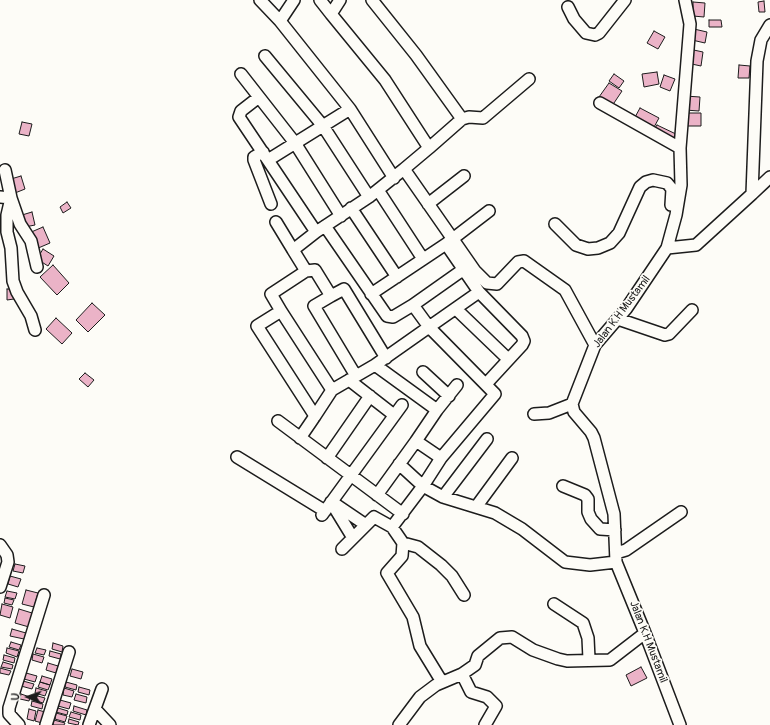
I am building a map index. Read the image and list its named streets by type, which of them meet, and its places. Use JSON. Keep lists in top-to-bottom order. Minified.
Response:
{"streets":{"street":["Jalan K.H Mustamil"]},"north":"left"}
